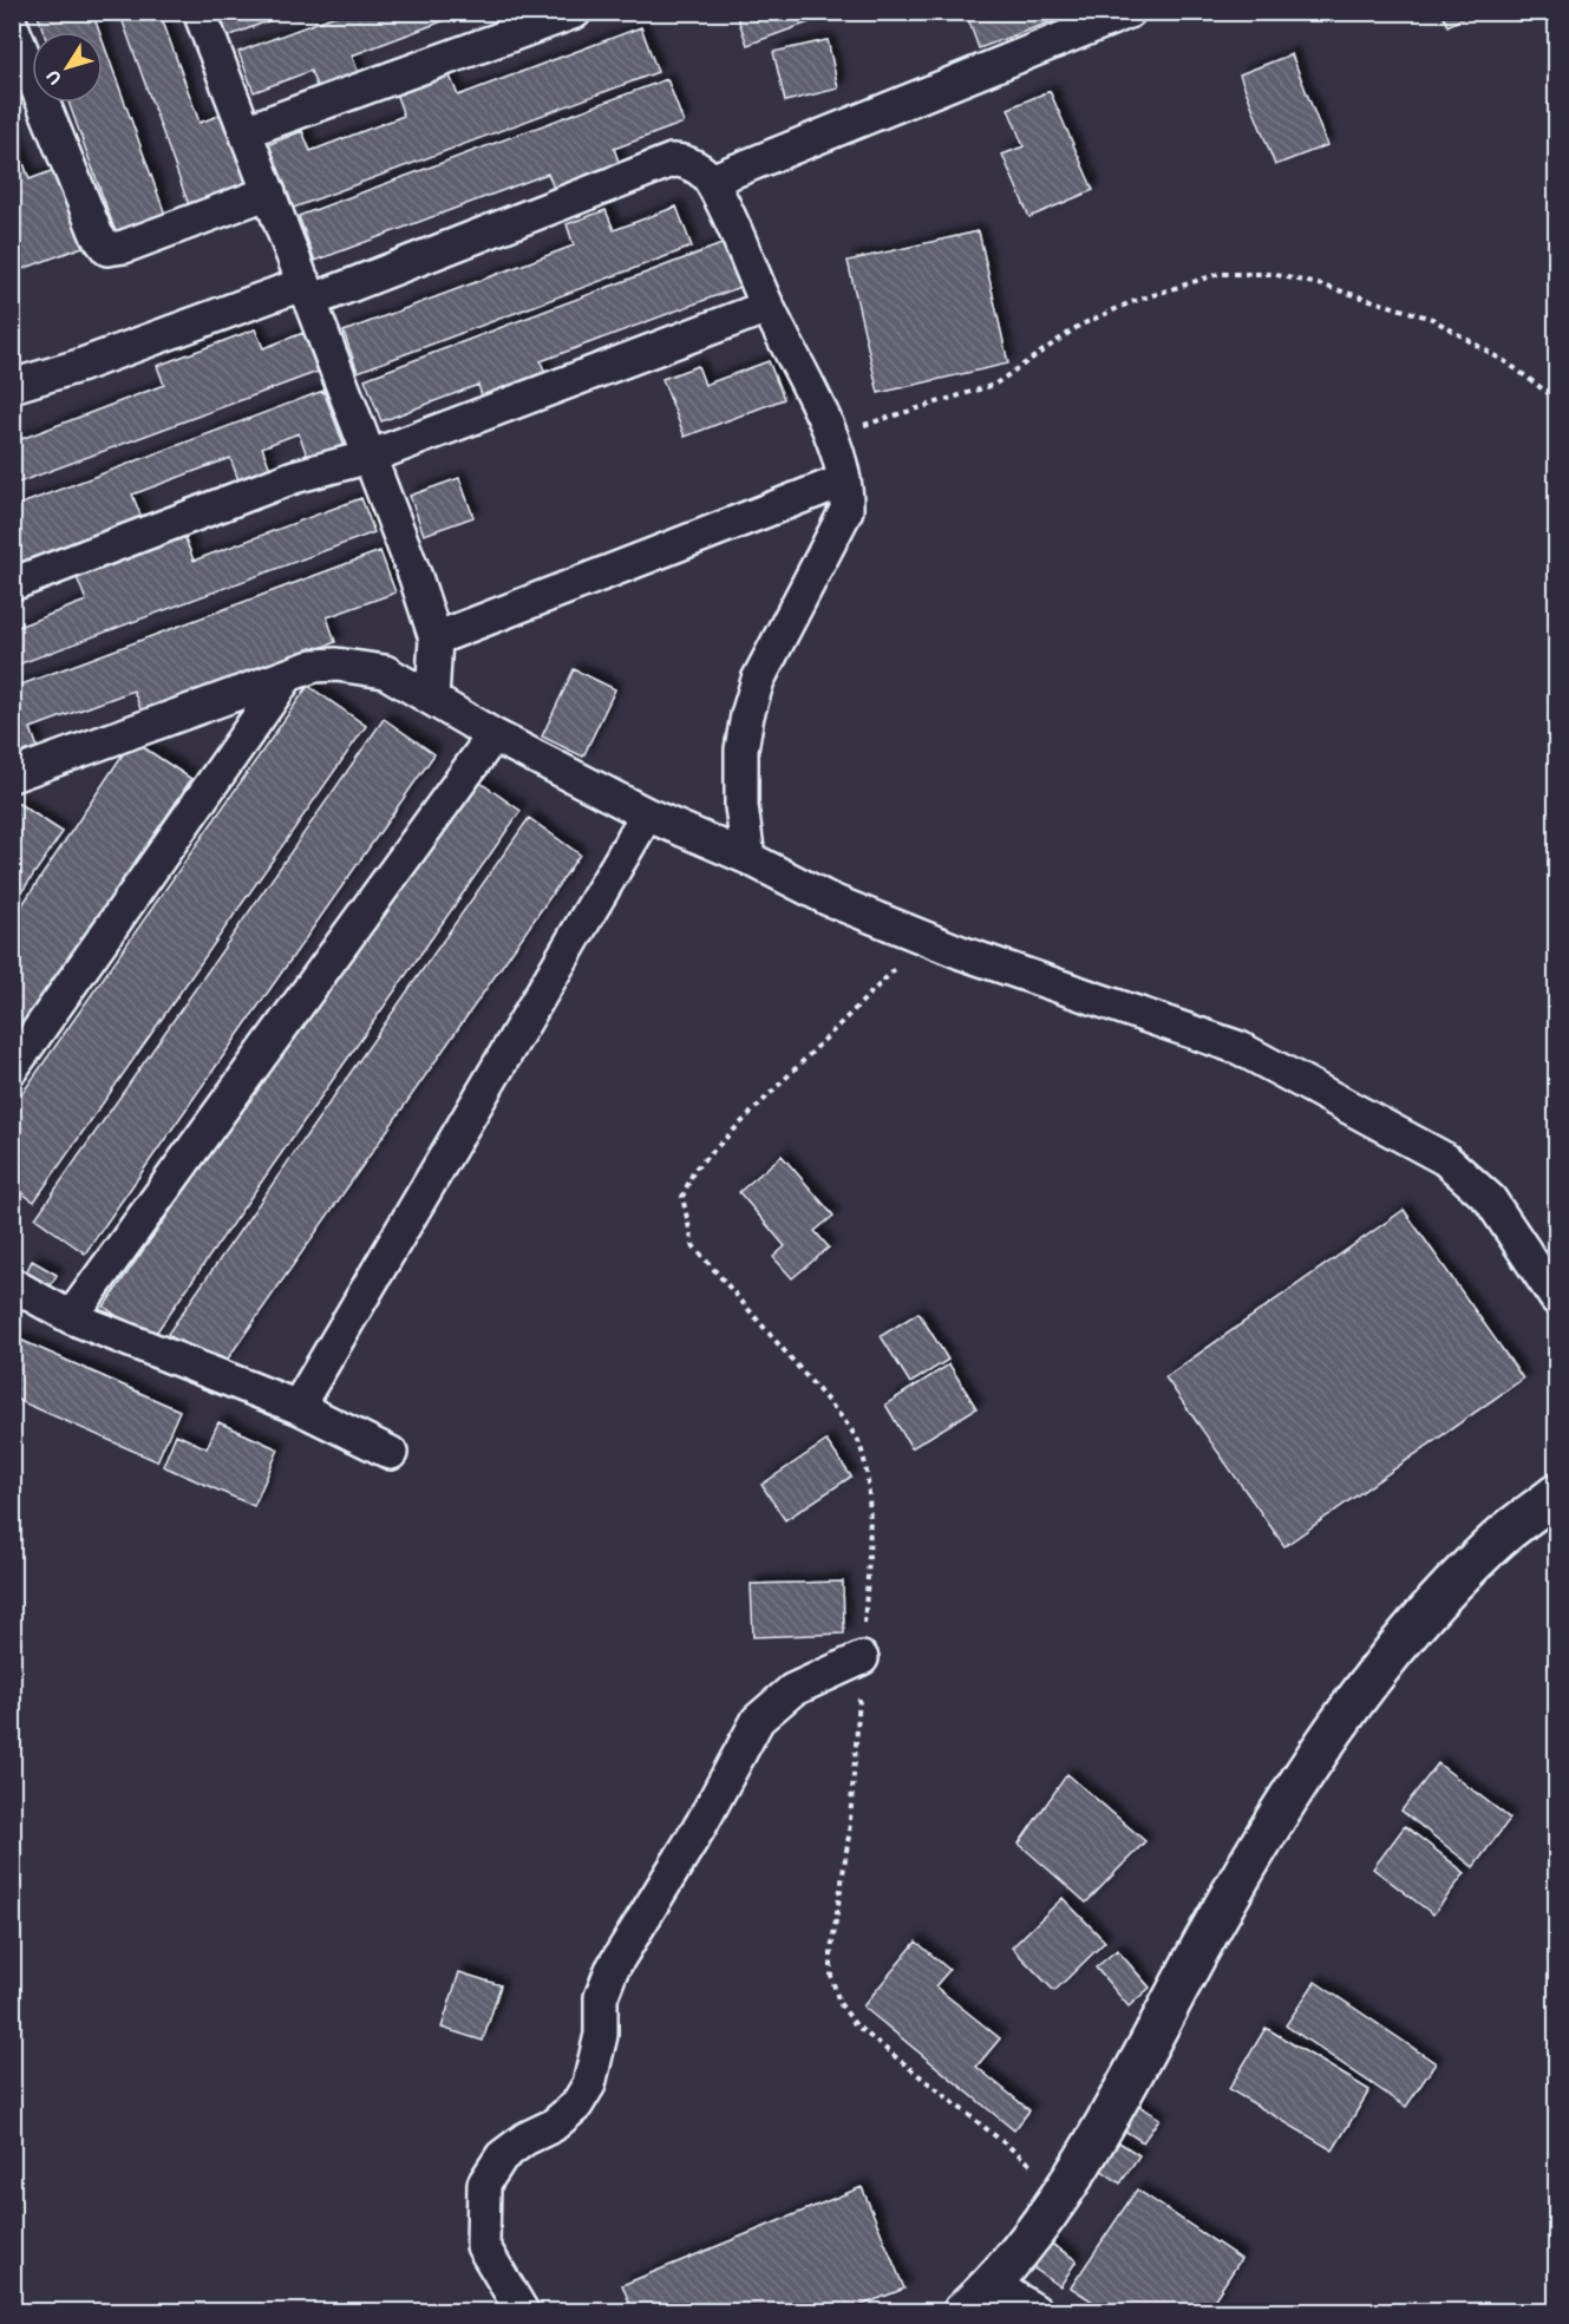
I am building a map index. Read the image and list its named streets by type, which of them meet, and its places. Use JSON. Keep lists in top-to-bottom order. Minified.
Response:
{"north":"bottom left"}
